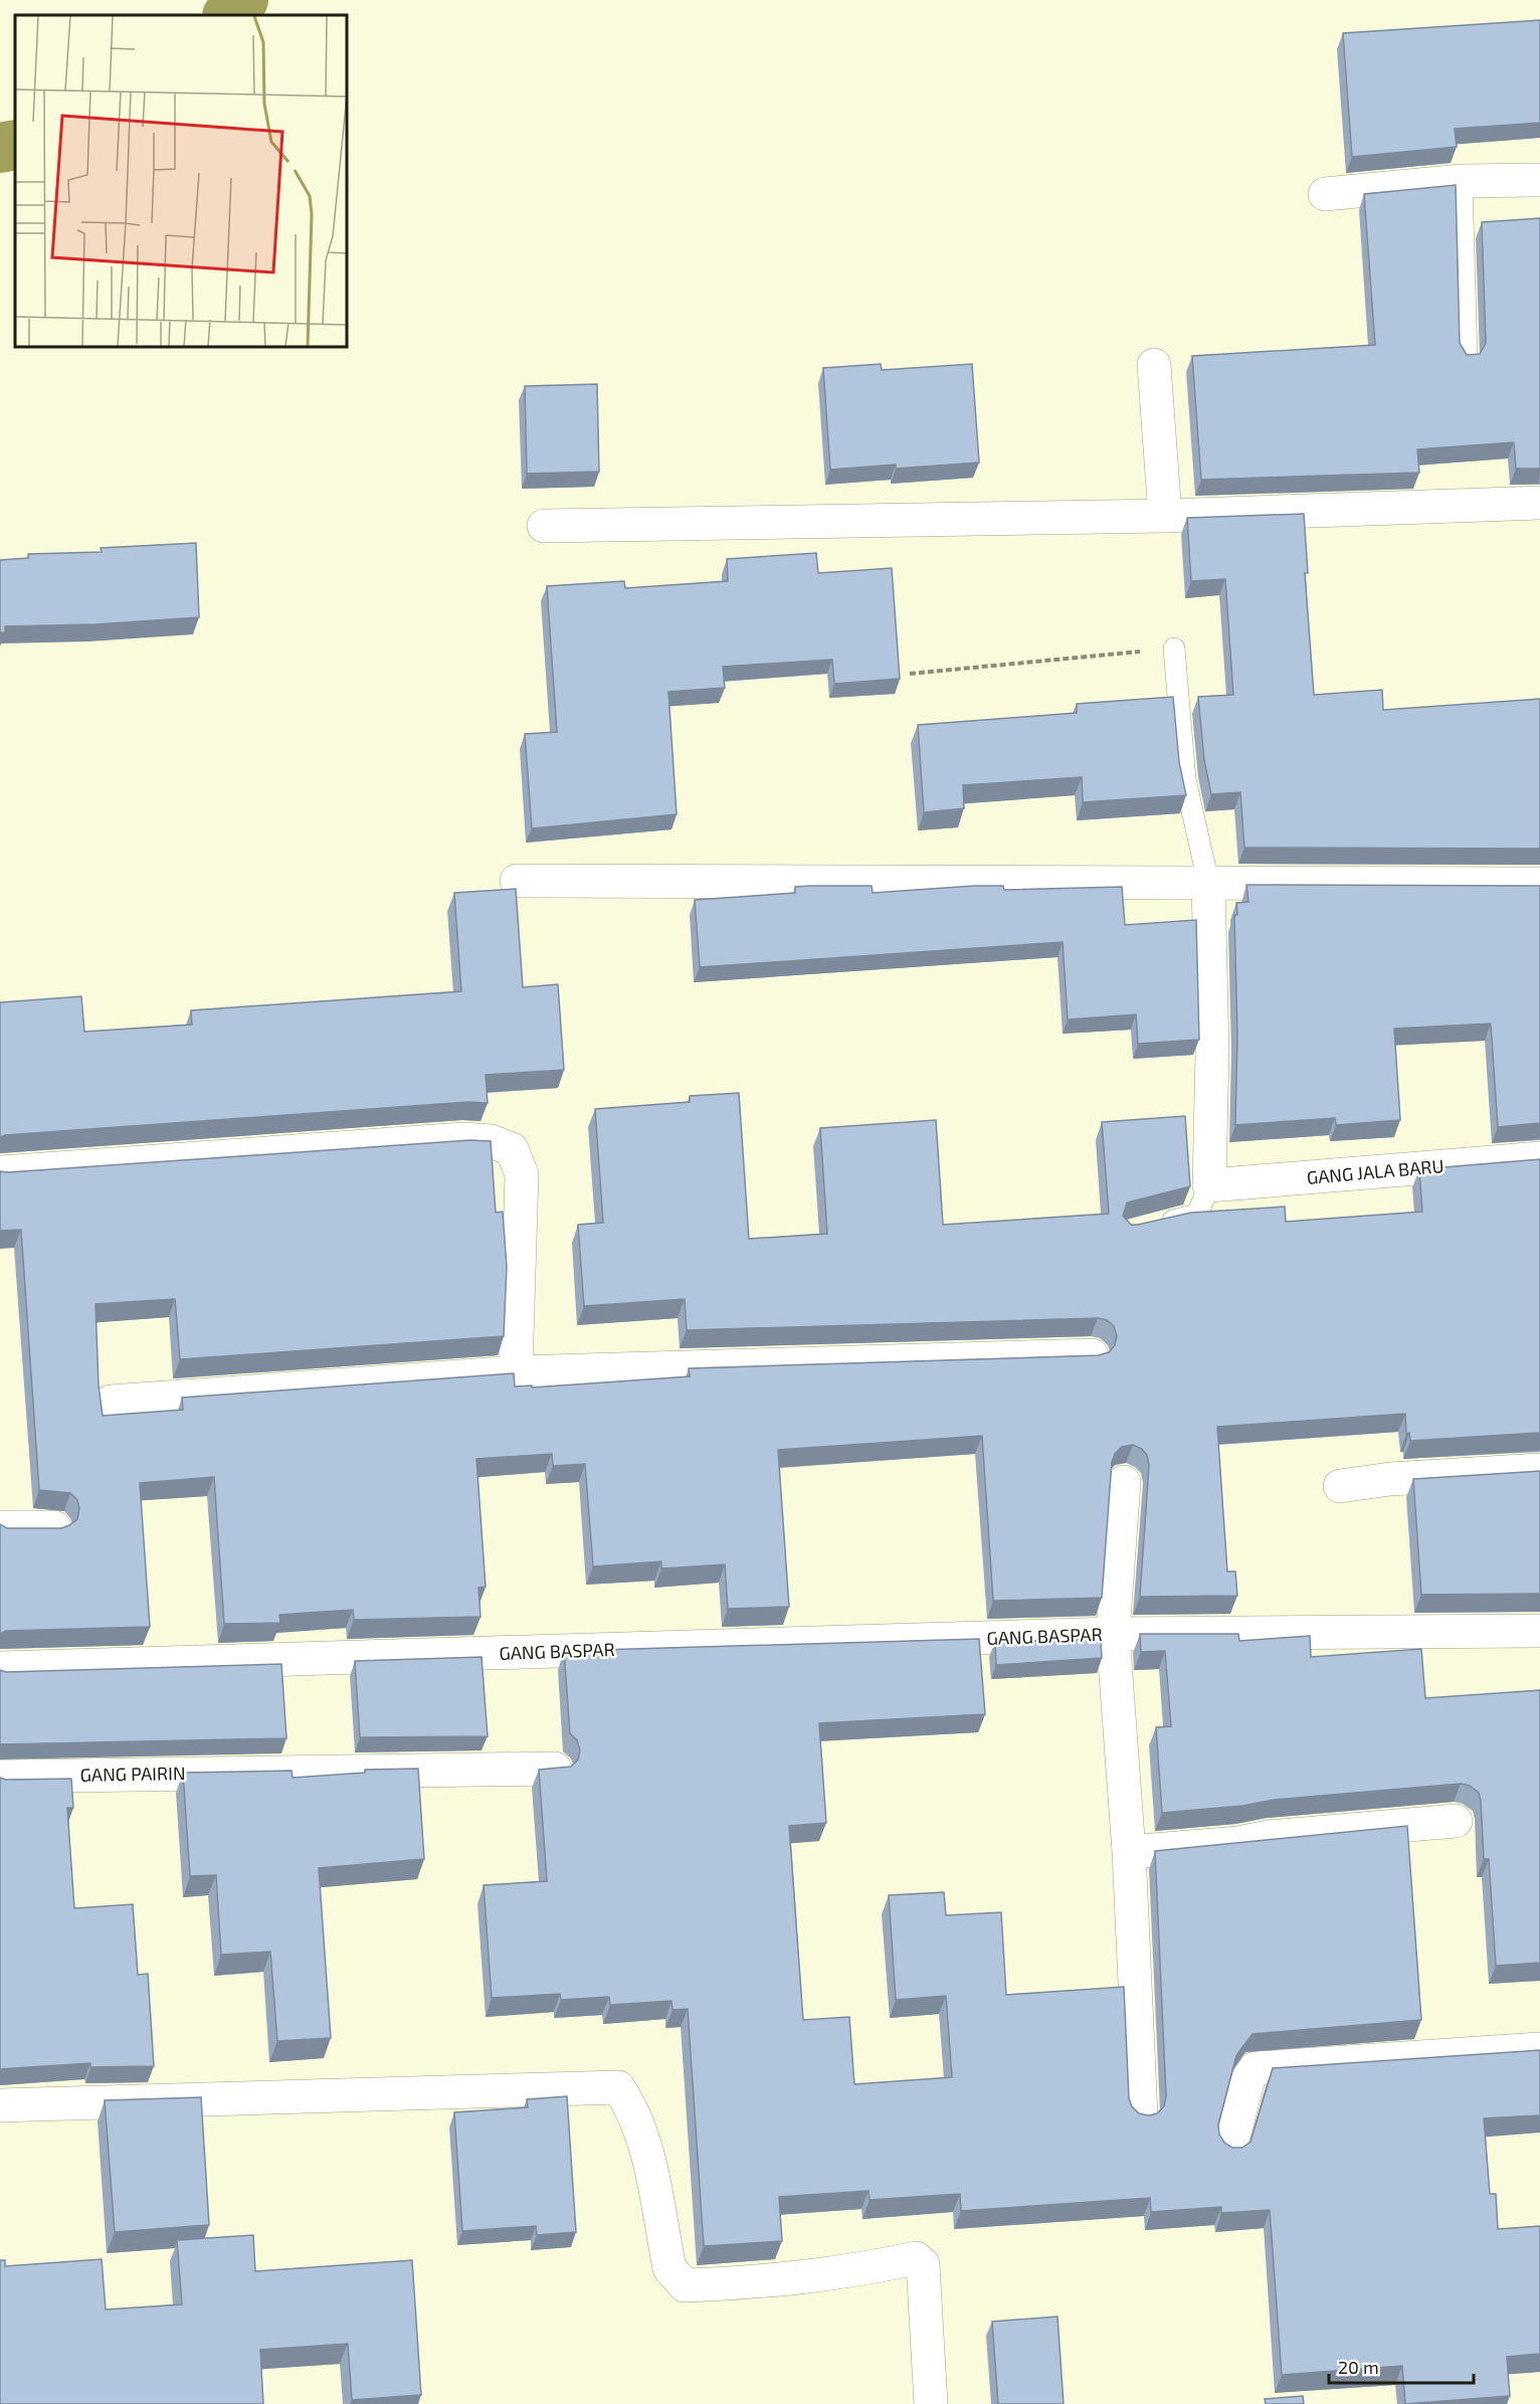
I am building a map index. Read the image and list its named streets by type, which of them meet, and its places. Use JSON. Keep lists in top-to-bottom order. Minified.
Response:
{"streets":{"street":["GANG JALA BARU","GANG BASPAR","GANG PAIRIN"]},"scale_bar":"20 m"}
